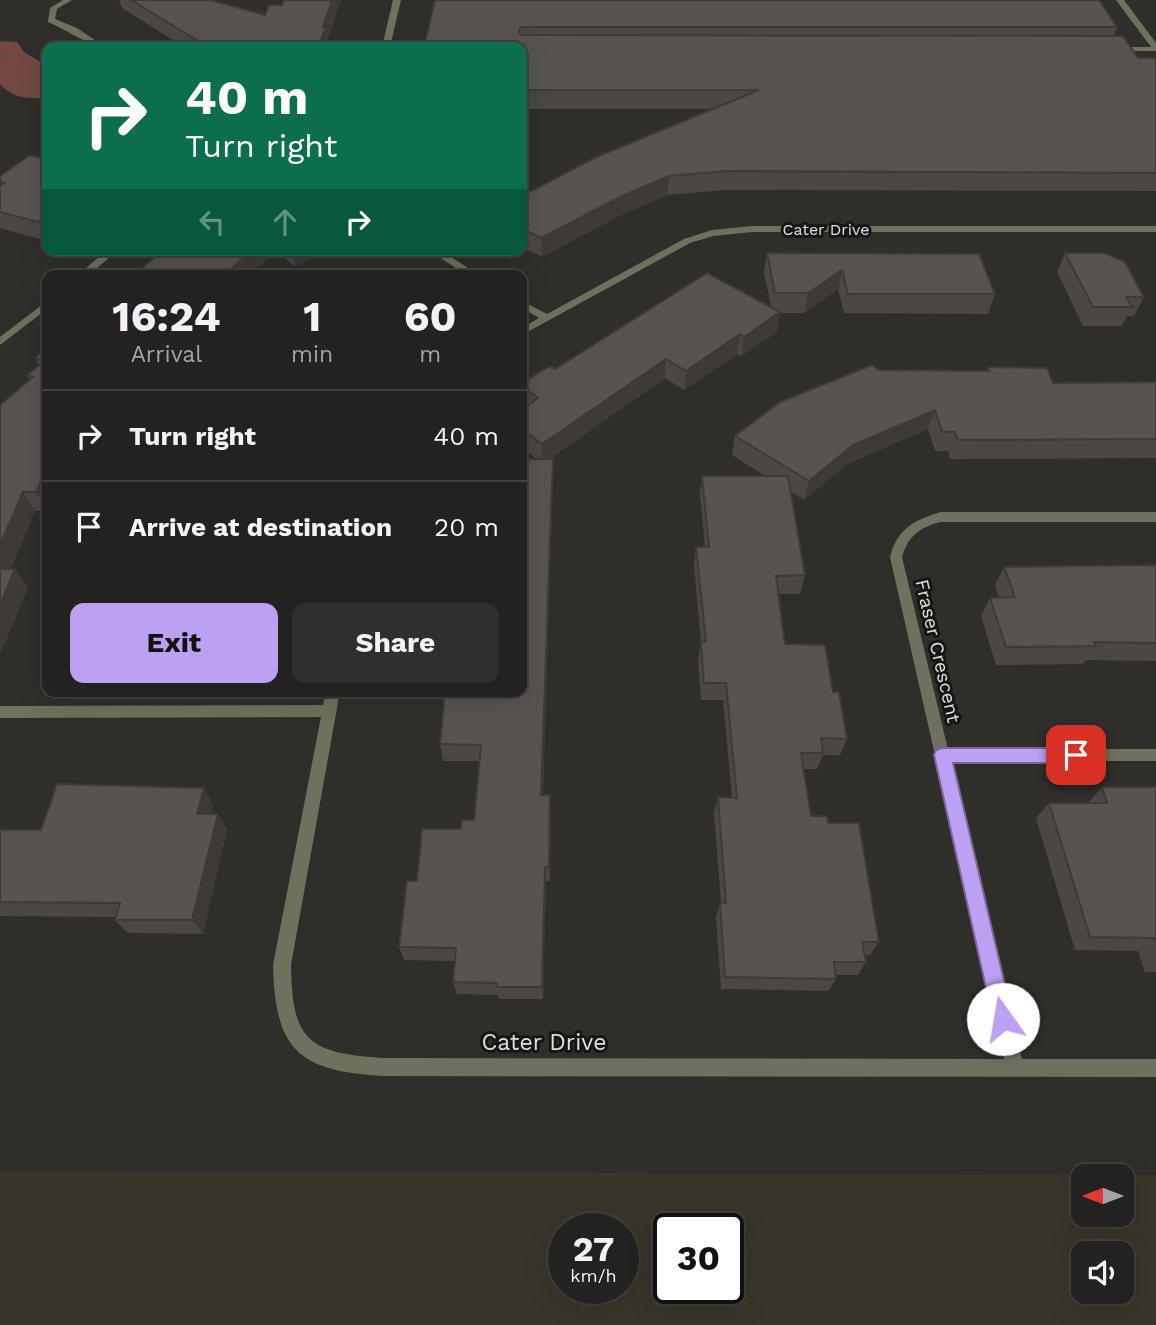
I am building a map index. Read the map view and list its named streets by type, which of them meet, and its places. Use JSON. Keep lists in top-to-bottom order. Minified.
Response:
{"streets":{"street":["Cater Drive","Fraser Crescent"]},"crossings":[["Cater Drive","Fraser Crescent"]],"north":"left","page":{"turn":["40 m","Turn right"],"eta":["16:24","Arrival","1","min","60","m"],"list":[{"name":"Turn right","value":"40 m"},{"name":"Arrive at destination","value":"20 m"}],"buttons":["Exit","Share"],"speed":"27 km/h","limit":"30"}}
